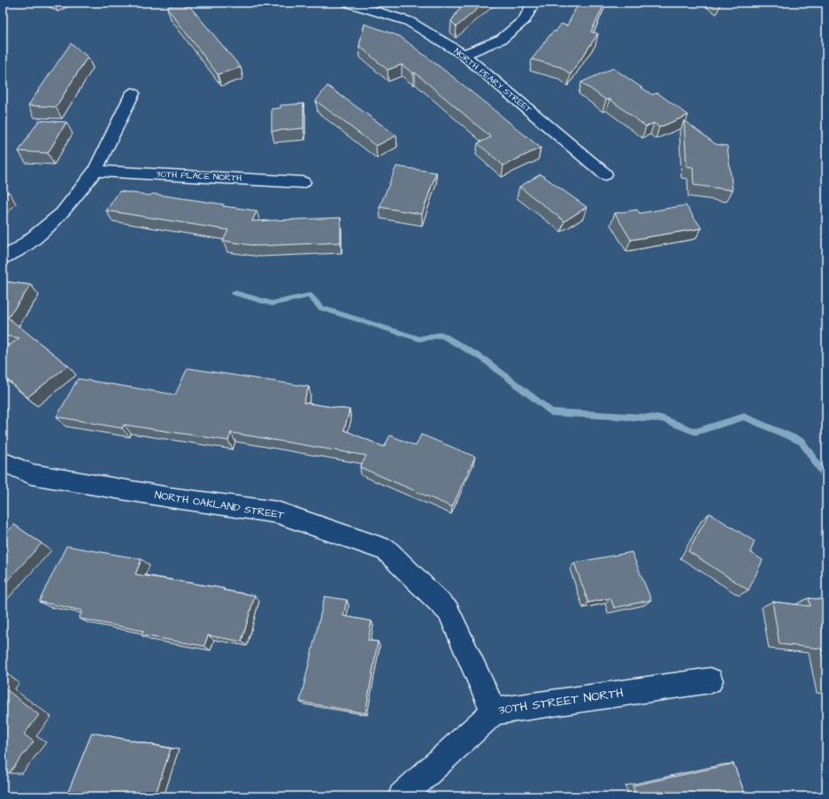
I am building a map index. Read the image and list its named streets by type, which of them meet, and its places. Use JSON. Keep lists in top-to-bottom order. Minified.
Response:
{"streets":{"street":["NORTH PEARY STREET","30TH PLACE NORTH","NORTH OAKLAND STREET","30TH STREET NORTH"]},"crossings":[["NORTH OAKLAND STREET","30TH STREET NORTH"]]}
